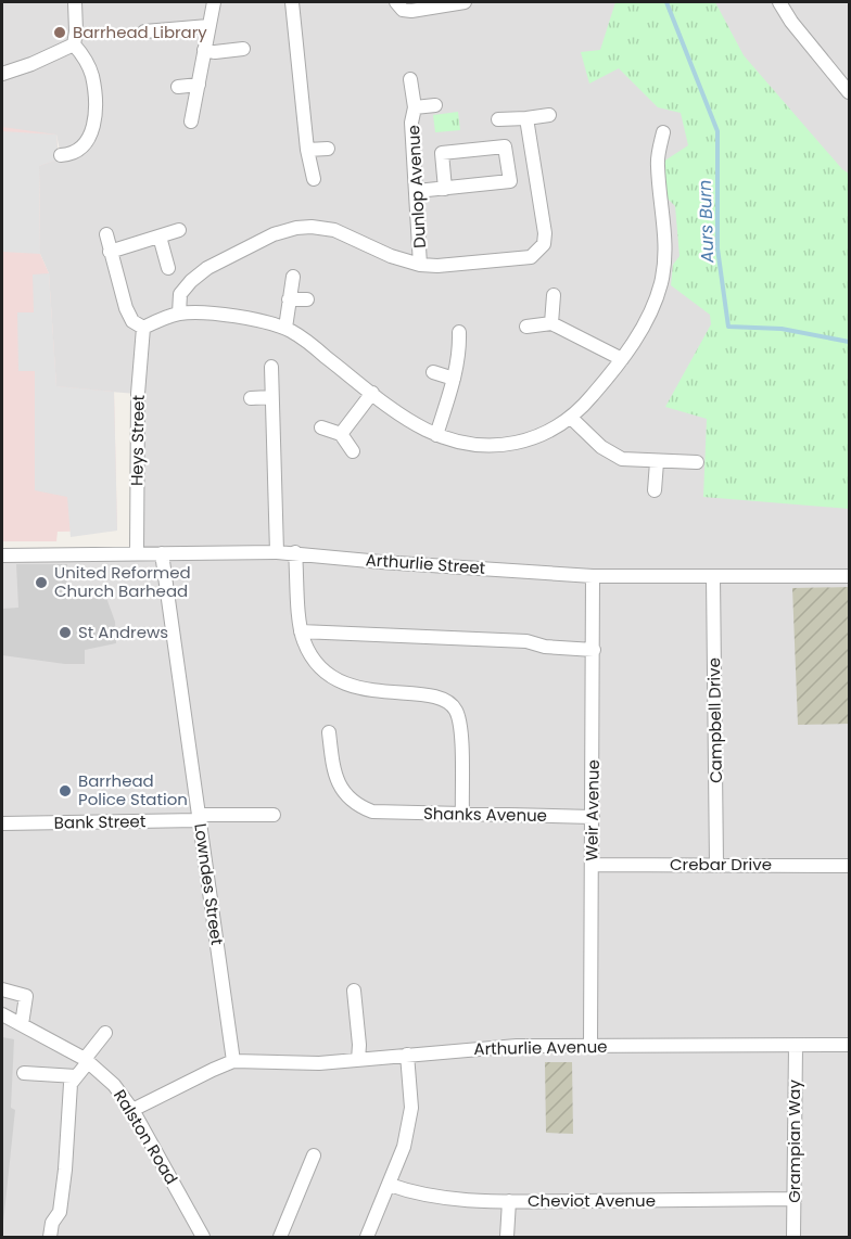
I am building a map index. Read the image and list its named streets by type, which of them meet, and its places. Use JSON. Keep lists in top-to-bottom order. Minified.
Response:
{"streets":{"street":["Dunlop Avenue","Heys Street","Arthurlie Street","Campbell Drive","Weir Avenue","Shanks Avenue","Bank Street","Crebar Drive","Lowndes Street","Arthurlie Avenue","Ralston Road","Grampian Way","Cheviot Avenue"]},"crossings":[["Heys Street","Arthurlie Street"],["Arthurlie Street","Campbell Drive"],["Arthurlie Street","Weir Avenue"],["Arthurlie Street","Lowndes Street"],["Campbell Drive","Crebar Drive"],["Weir Avenue","Shanks Avenue"],["Weir Avenue","Crebar Drive"],["Weir Avenue","Arthurlie Avenue"],["Bank Street","Lowndes Street"],["Lowndes Street","Arthurlie Avenue"],["Arthurlie Avenue","Grampian Way"],["Grampian Way","Cheviot Avenue"]],"water":["Aurs Burn"],"places":["Barrhead Library","United Reformed Church Barhead","St Andrews","Barrhead Police Station"]}
